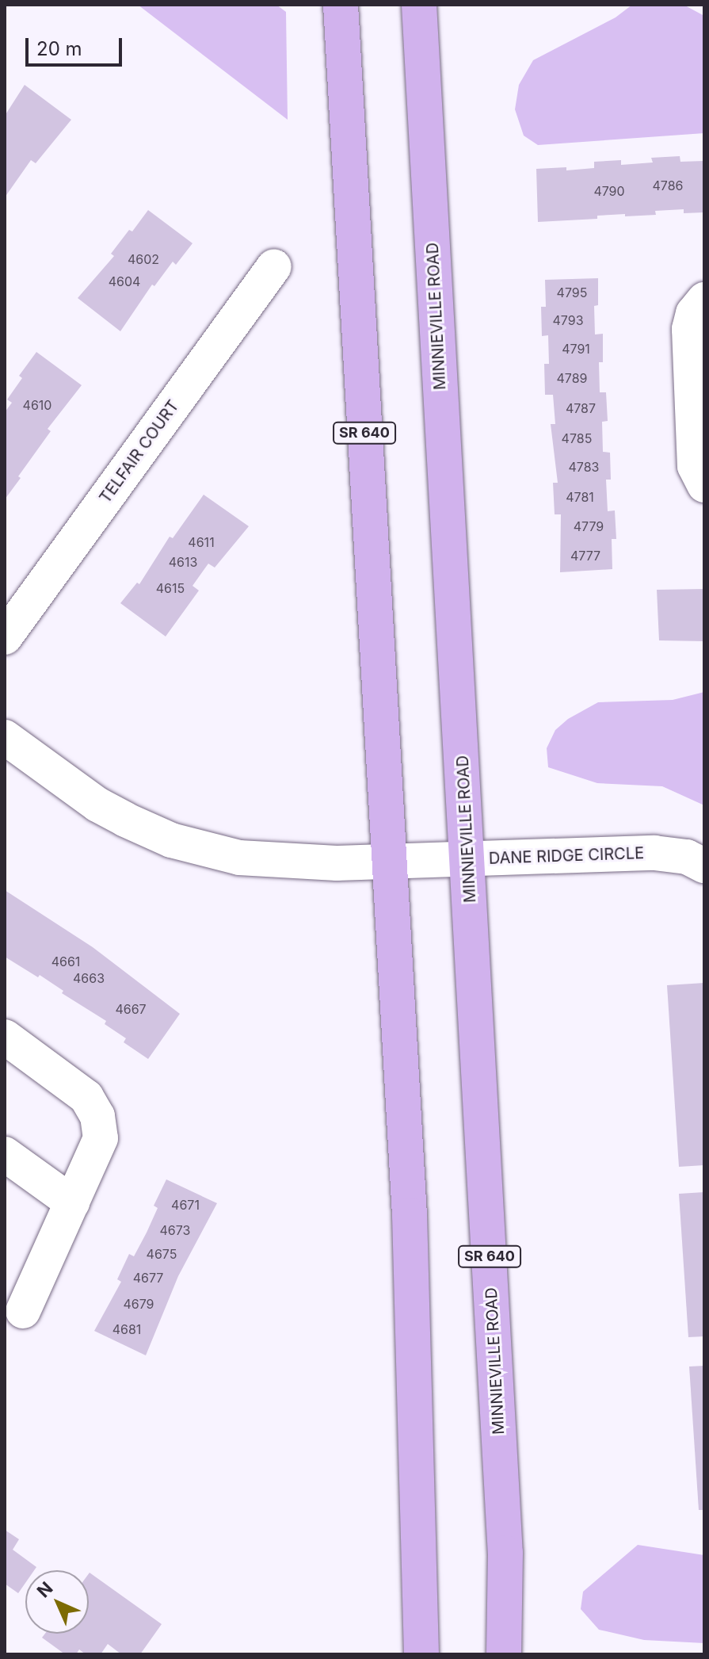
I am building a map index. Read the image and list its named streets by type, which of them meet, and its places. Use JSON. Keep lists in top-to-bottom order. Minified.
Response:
{"streets":{"main road":["MINNIEVILLE ROAD","SR 640"],"street":["TELFAIR COURT","DANE RIDGE CIRCLE"]},"crossings":[["MINNIEVILLE ROAD","DANE RIDGE CIRCLE"],["SR 640","DANE RIDGE CIRCLE"]],"house_numbers":["4786","4790","4602","4604","4795","4793","4791","4789","4610","4787","4785","4783","4781","4779","4611","4777","4613","4615","4661","4663","4667","4671","4673","4675","4677","4679","4681"],"scale_bar":"20 m","north":"top left"}
